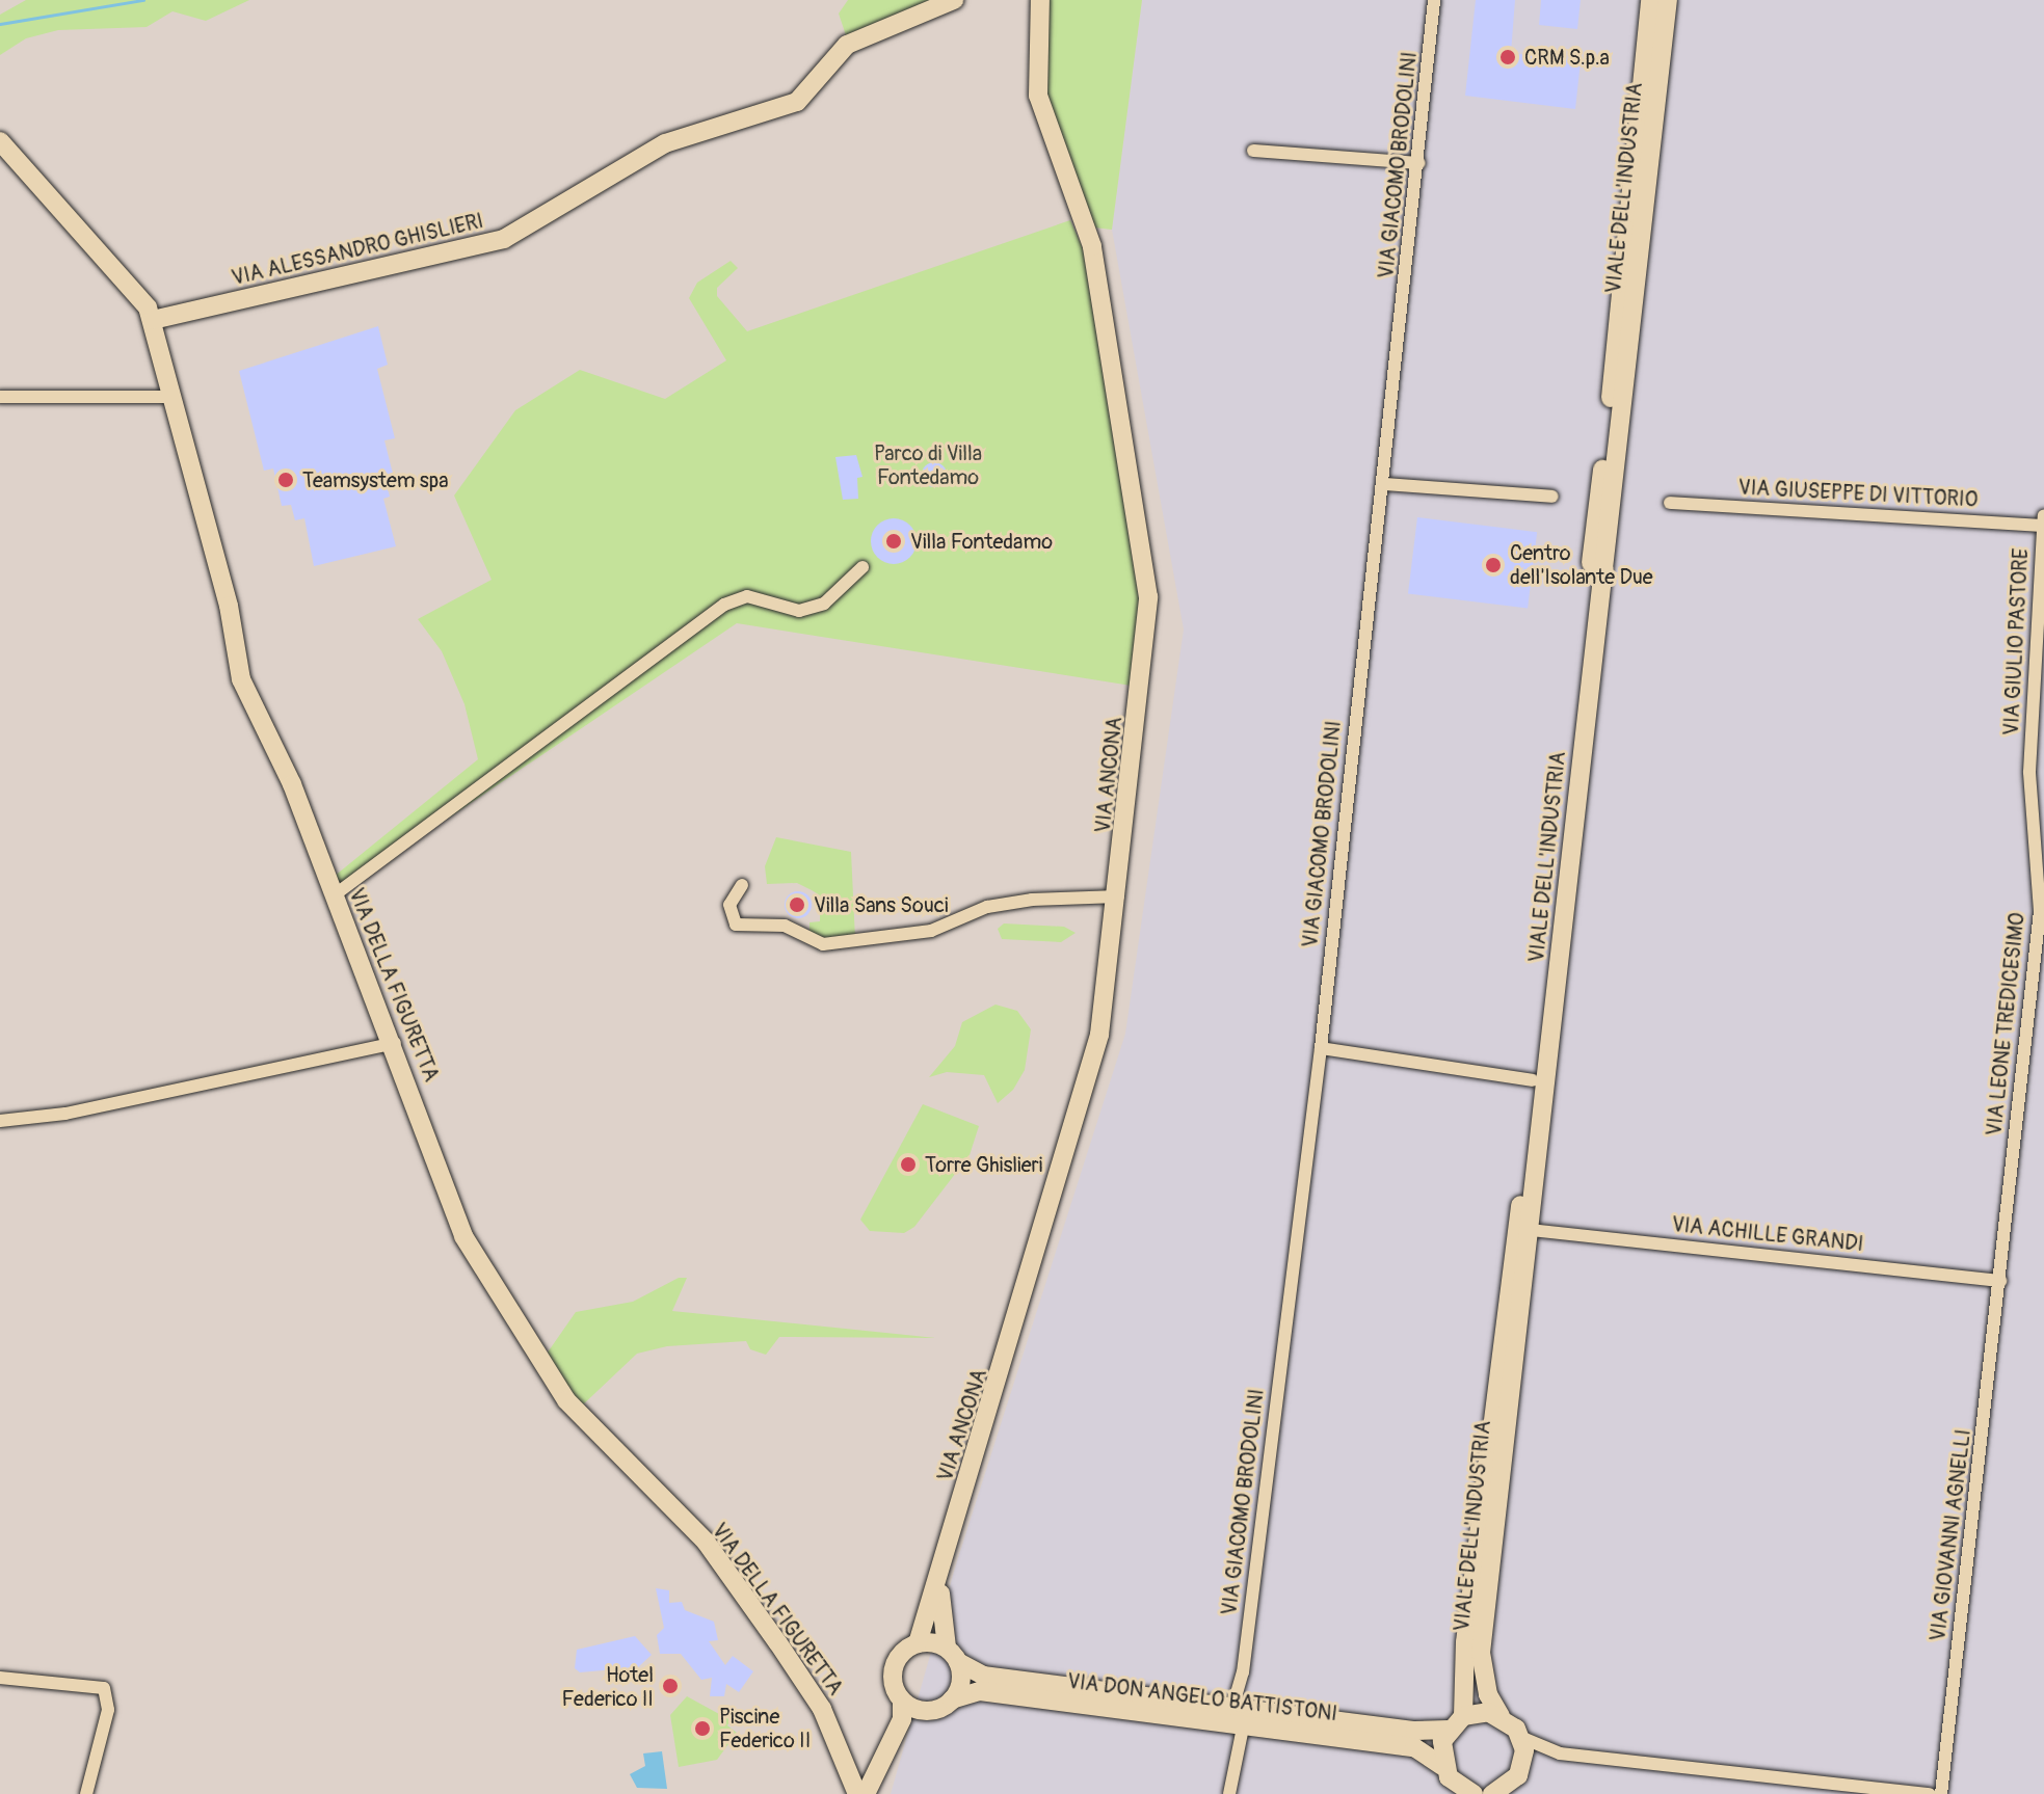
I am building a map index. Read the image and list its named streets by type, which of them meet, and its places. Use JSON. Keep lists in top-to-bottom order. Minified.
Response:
{"streets":{"main road":["VIALE DELL'INDUSTRIA","VIA ALESSANDRO GHISLIERI","VIA ANCONA","VIA DELLA FIGURETTA","VIA DON ANGELO BATTISTONI"],"street":["VIA GIACOMO BRODOLINI","VIA GIUSEPPE DI VITTORIO","VIA GIULIO PASTORE","VIA LEONE TREDICESIMO","VIA ACHILLE GRANDI","VIA GIOVANNI AGNELLI"]},"crossings":[["VIA GIACOMO BRODOLINI","VIA DON ANGELO BATTISTONI"],["VIALE DELL'INDUSTRIA","VIA ACHILLE GRANDI"],["VIALE DELL'INDUSTRIA","VIA DON ANGELO BATTISTONI"],["VIA ALESSANDRO GHISLIERI","VIA DELLA FIGURETTA"],["VIA GIUSEPPE DI VITTORIO","VIA GIULIO PASTORE"],["VIA GIULIO PASTORE","VIA LEONE TREDICESIMO"],["VIA ANCONA","VIA DON ANGELO BATTISTONI"],["VIA LEONE TREDICESIMO","VIA ACHILLE GRANDI"],["VIA LEONE TREDICESIMO","VIA GIOVANNI AGNELLI"],["VIA ACHILLE GRANDI","VIA GIOVANNI AGNELLI"]],"parks":["Parco di Villa Fontedamo"],"places":["CRM S.p.a","Teamsystem spa","Villa Fontedamo","Centro dell'Isolante Due","Villa Sans Souci","Torre Ghislieri","Hotel Federico II","Piscine Federico II"]}
